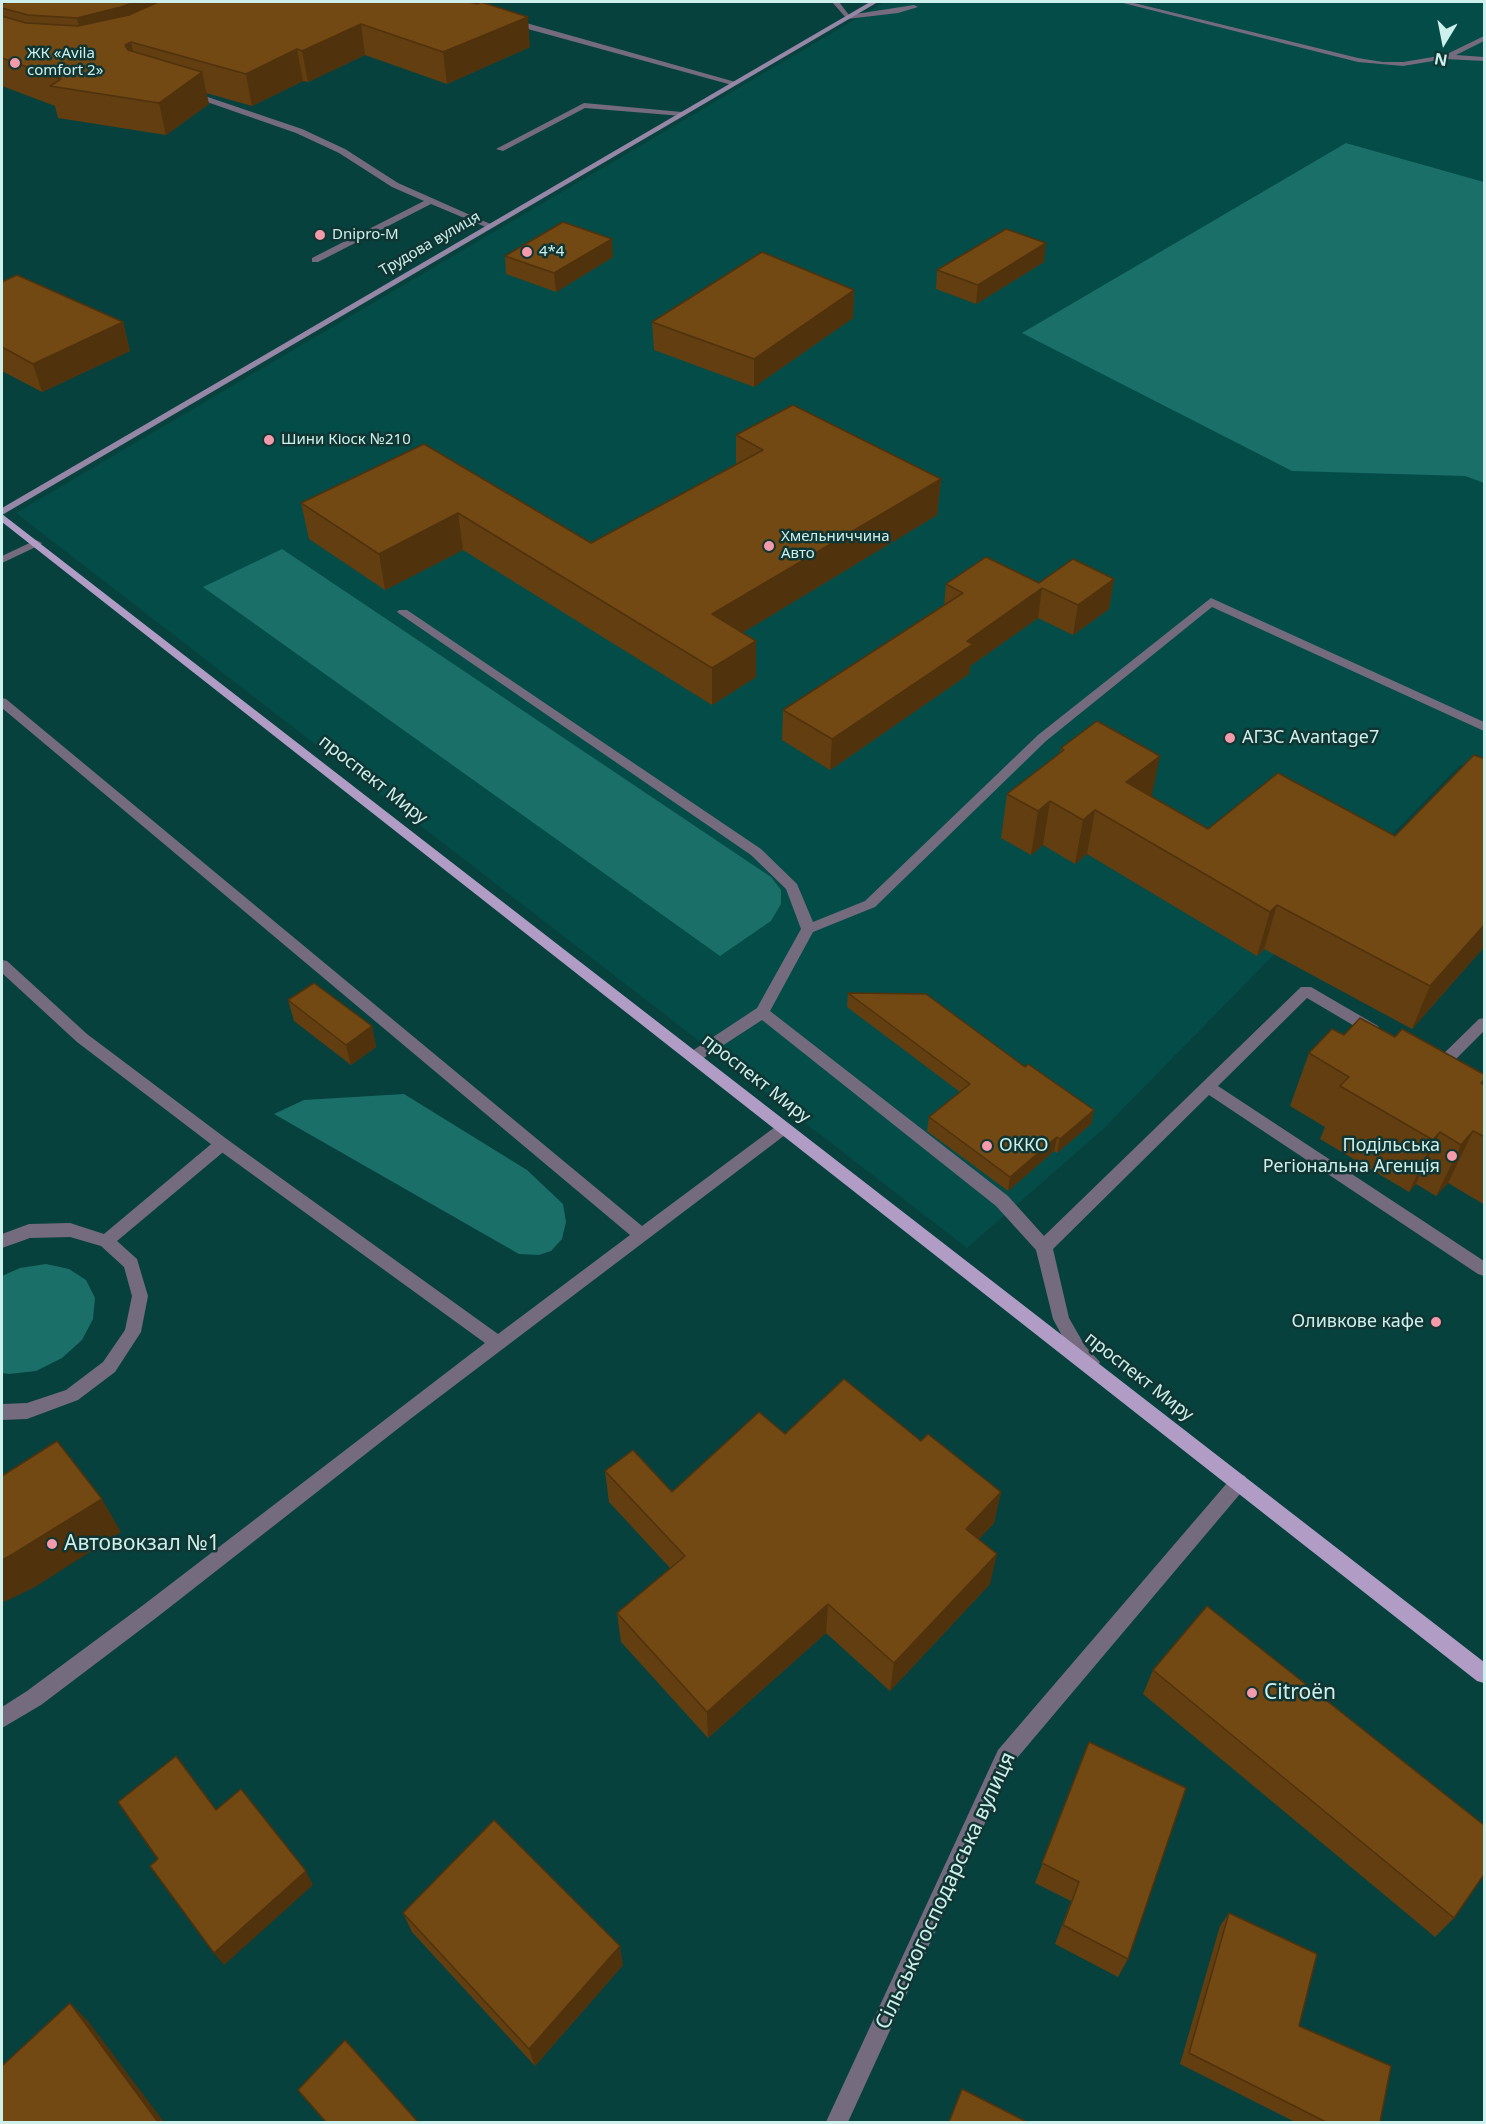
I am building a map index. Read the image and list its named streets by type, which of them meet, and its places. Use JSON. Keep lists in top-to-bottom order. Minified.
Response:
{"streets":{"main road":["Трудова вулиця","проспект Миру"],"street":["Сільськогосподарська вулиця"]},"crossings":[["проспект Миру","Сільськогосподарська вулиця"]],"places":["ЖК «Avila comfort 2»","Dnipro-M","4*4","Шини Кіоск №210","Хмельниччина Авто","АГЗС Avantage7","ОККО","Подільська Регіональна Агенція","Оливкове кафе","Автовокзал №1","Citroën"],"north":"bottom"}
